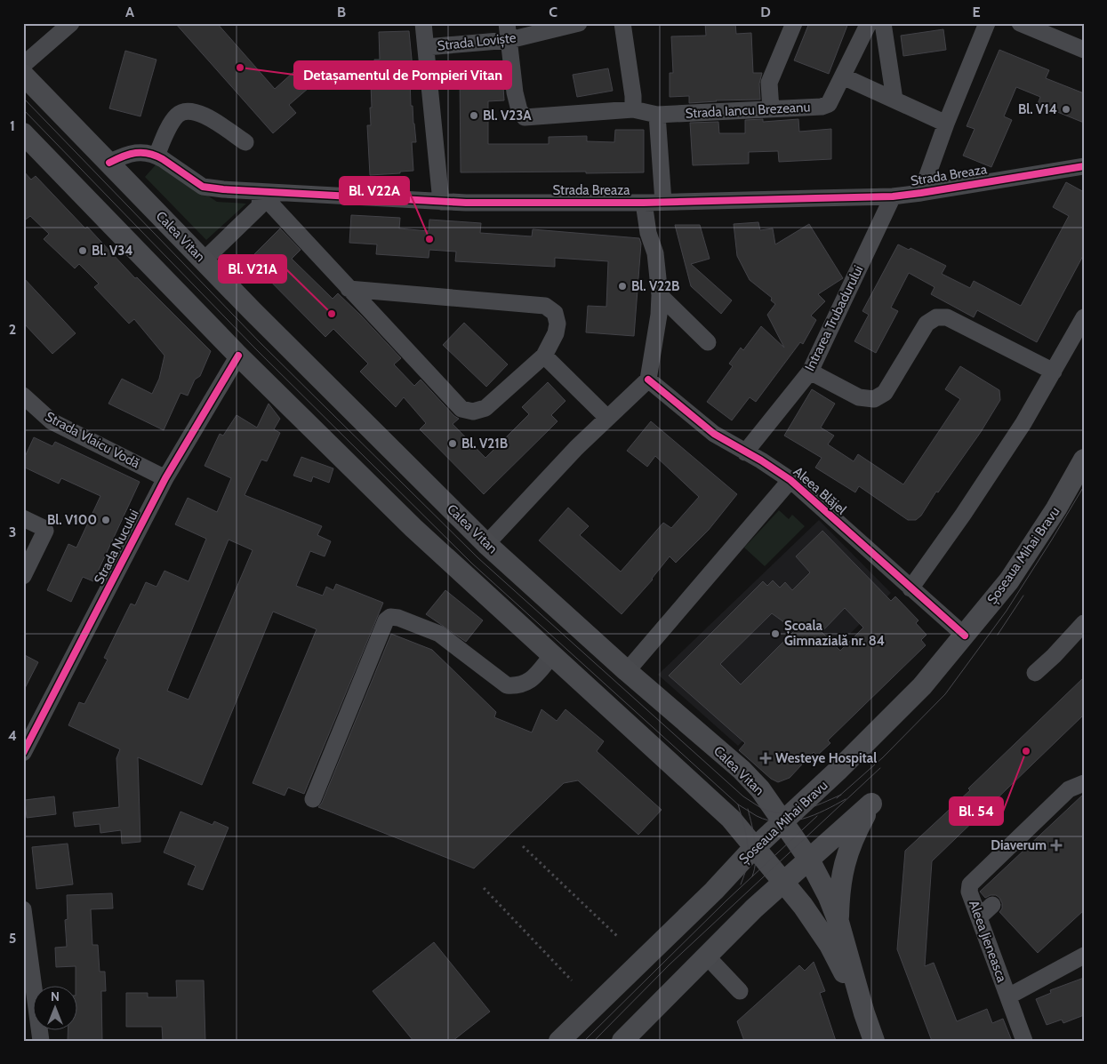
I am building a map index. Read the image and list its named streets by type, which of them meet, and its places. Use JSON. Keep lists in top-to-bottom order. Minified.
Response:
{"streets":{"main road":["Calea Vitan","Șoseaua Mihai Bravu"],"street":["Strada Loviște","Strada Iancu Brezeanu","Strada Breaza","Intrarea Trubadurului","Strada Vlaicu Vodă","Aleea Blăjel","Strada Nucului","Aleea Jieneasca"]},"crossings":[["Strada Breaza","Calea Vitan"],["Strada Breaza","Intrarea Trubadurului"],["Calea Vitan","Aleea Blăjel"],["Calea Vitan","Strada Nucului"],["Calea Vitan","Șoseaua Mihai Bravu"],["Intrarea Trubadurului","Aleea Blăjel"],["Strada Vlaicu Vodă","Strada Nucului"],["Aleea Blăjel","Șoseaua Mihai Bravu"]],"places":{"other":["Detașamentul de Pompieri Vitan","Bl. V14","Bl. V23A","Bl. V22A","Bl. V34","Bl. V22B","Bl. V21A","Bl. V21B","Bl. V100","Școala Gimnazială nr. 84","Bl. 54"],"health":["Westeye Hospital","Diaverum"]},"north":"top","grid":{"columns":["A","B","C","D","E"],"rows":["1","2","3","4","5"]}}
